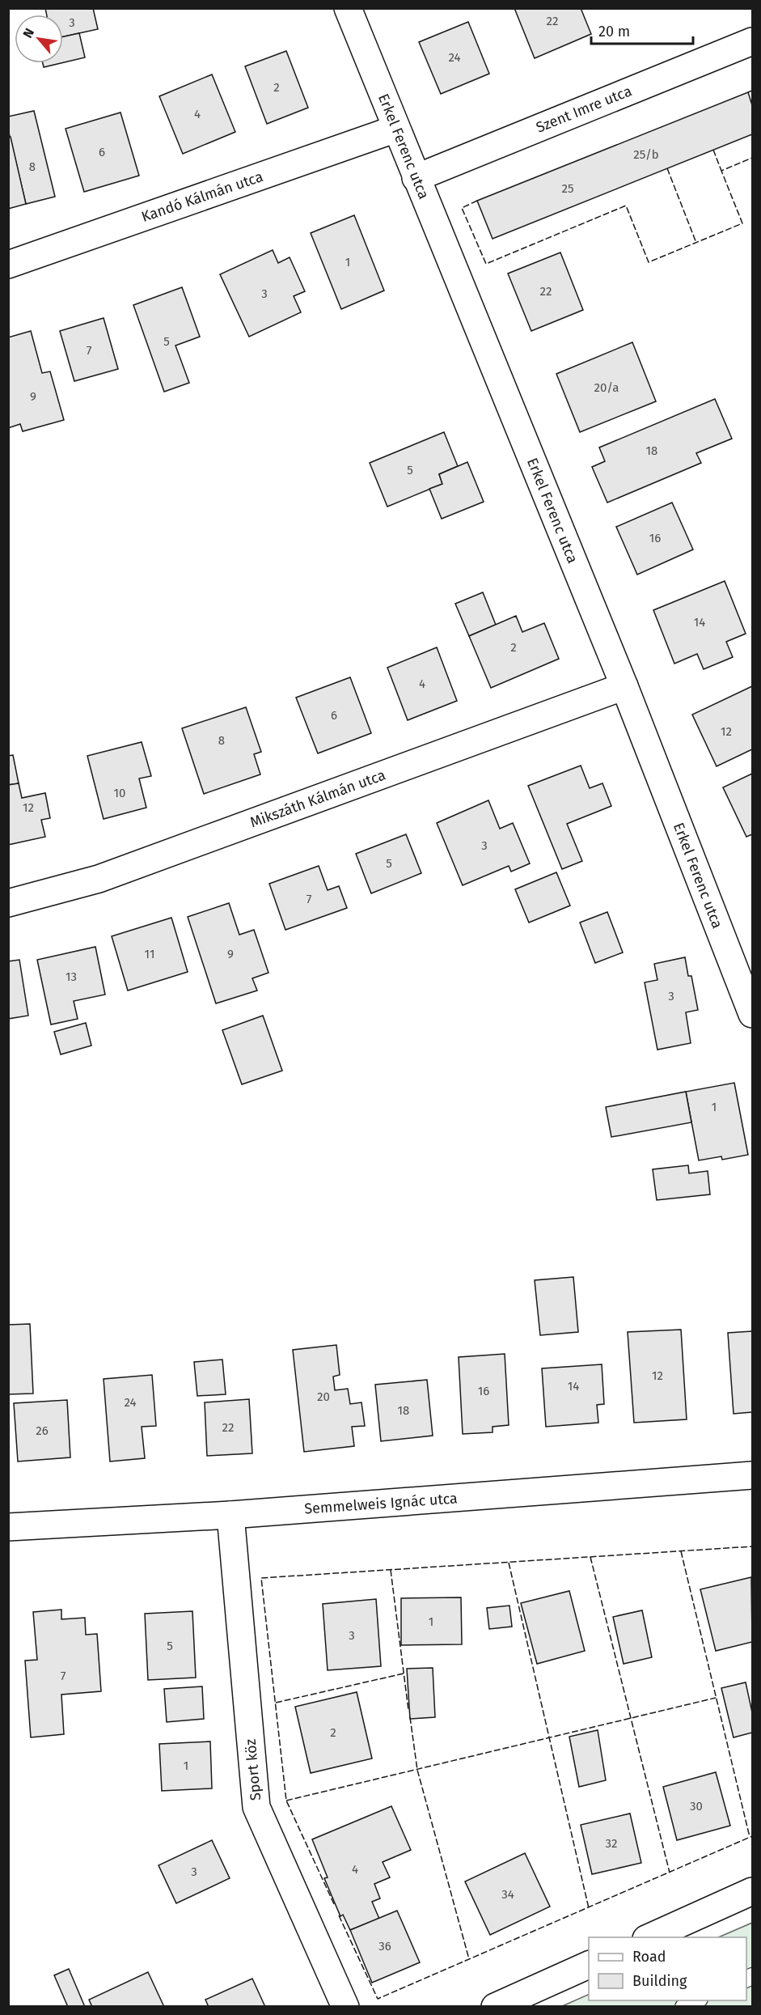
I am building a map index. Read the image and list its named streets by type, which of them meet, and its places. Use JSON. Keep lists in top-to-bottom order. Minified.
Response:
{"streets":{"street":["Szent Imre utca","Erkel Ferenc utca","Kandó Kálmán utca","Mikszáth Kálmán utca","Semmelweis Ignác utca","Sport köz"]},"crossings":[["Szent Imre utca","Erkel Ferenc utca"],["Erkel Ferenc utca","Kandó Kálmán utca"],["Erkel Ferenc utca","Mikszáth Kálmán utca"],["Semmelweis Ignác utca","Sport köz"]],"house_numbers":["22","3","24","2","4","6","25/b","8","25","1","22","3","5","7","20/a","9","18","5","16","14","2","4","6","12","8","10","12","3","5","7","11","9","13","3","1","12","14","16","20","24","18","22","26","1","3","5","7","2","1","30","32","4","3","34","36"],"legend":["Road","Building"],"scale_bar":"20 m","north":"top left"}
